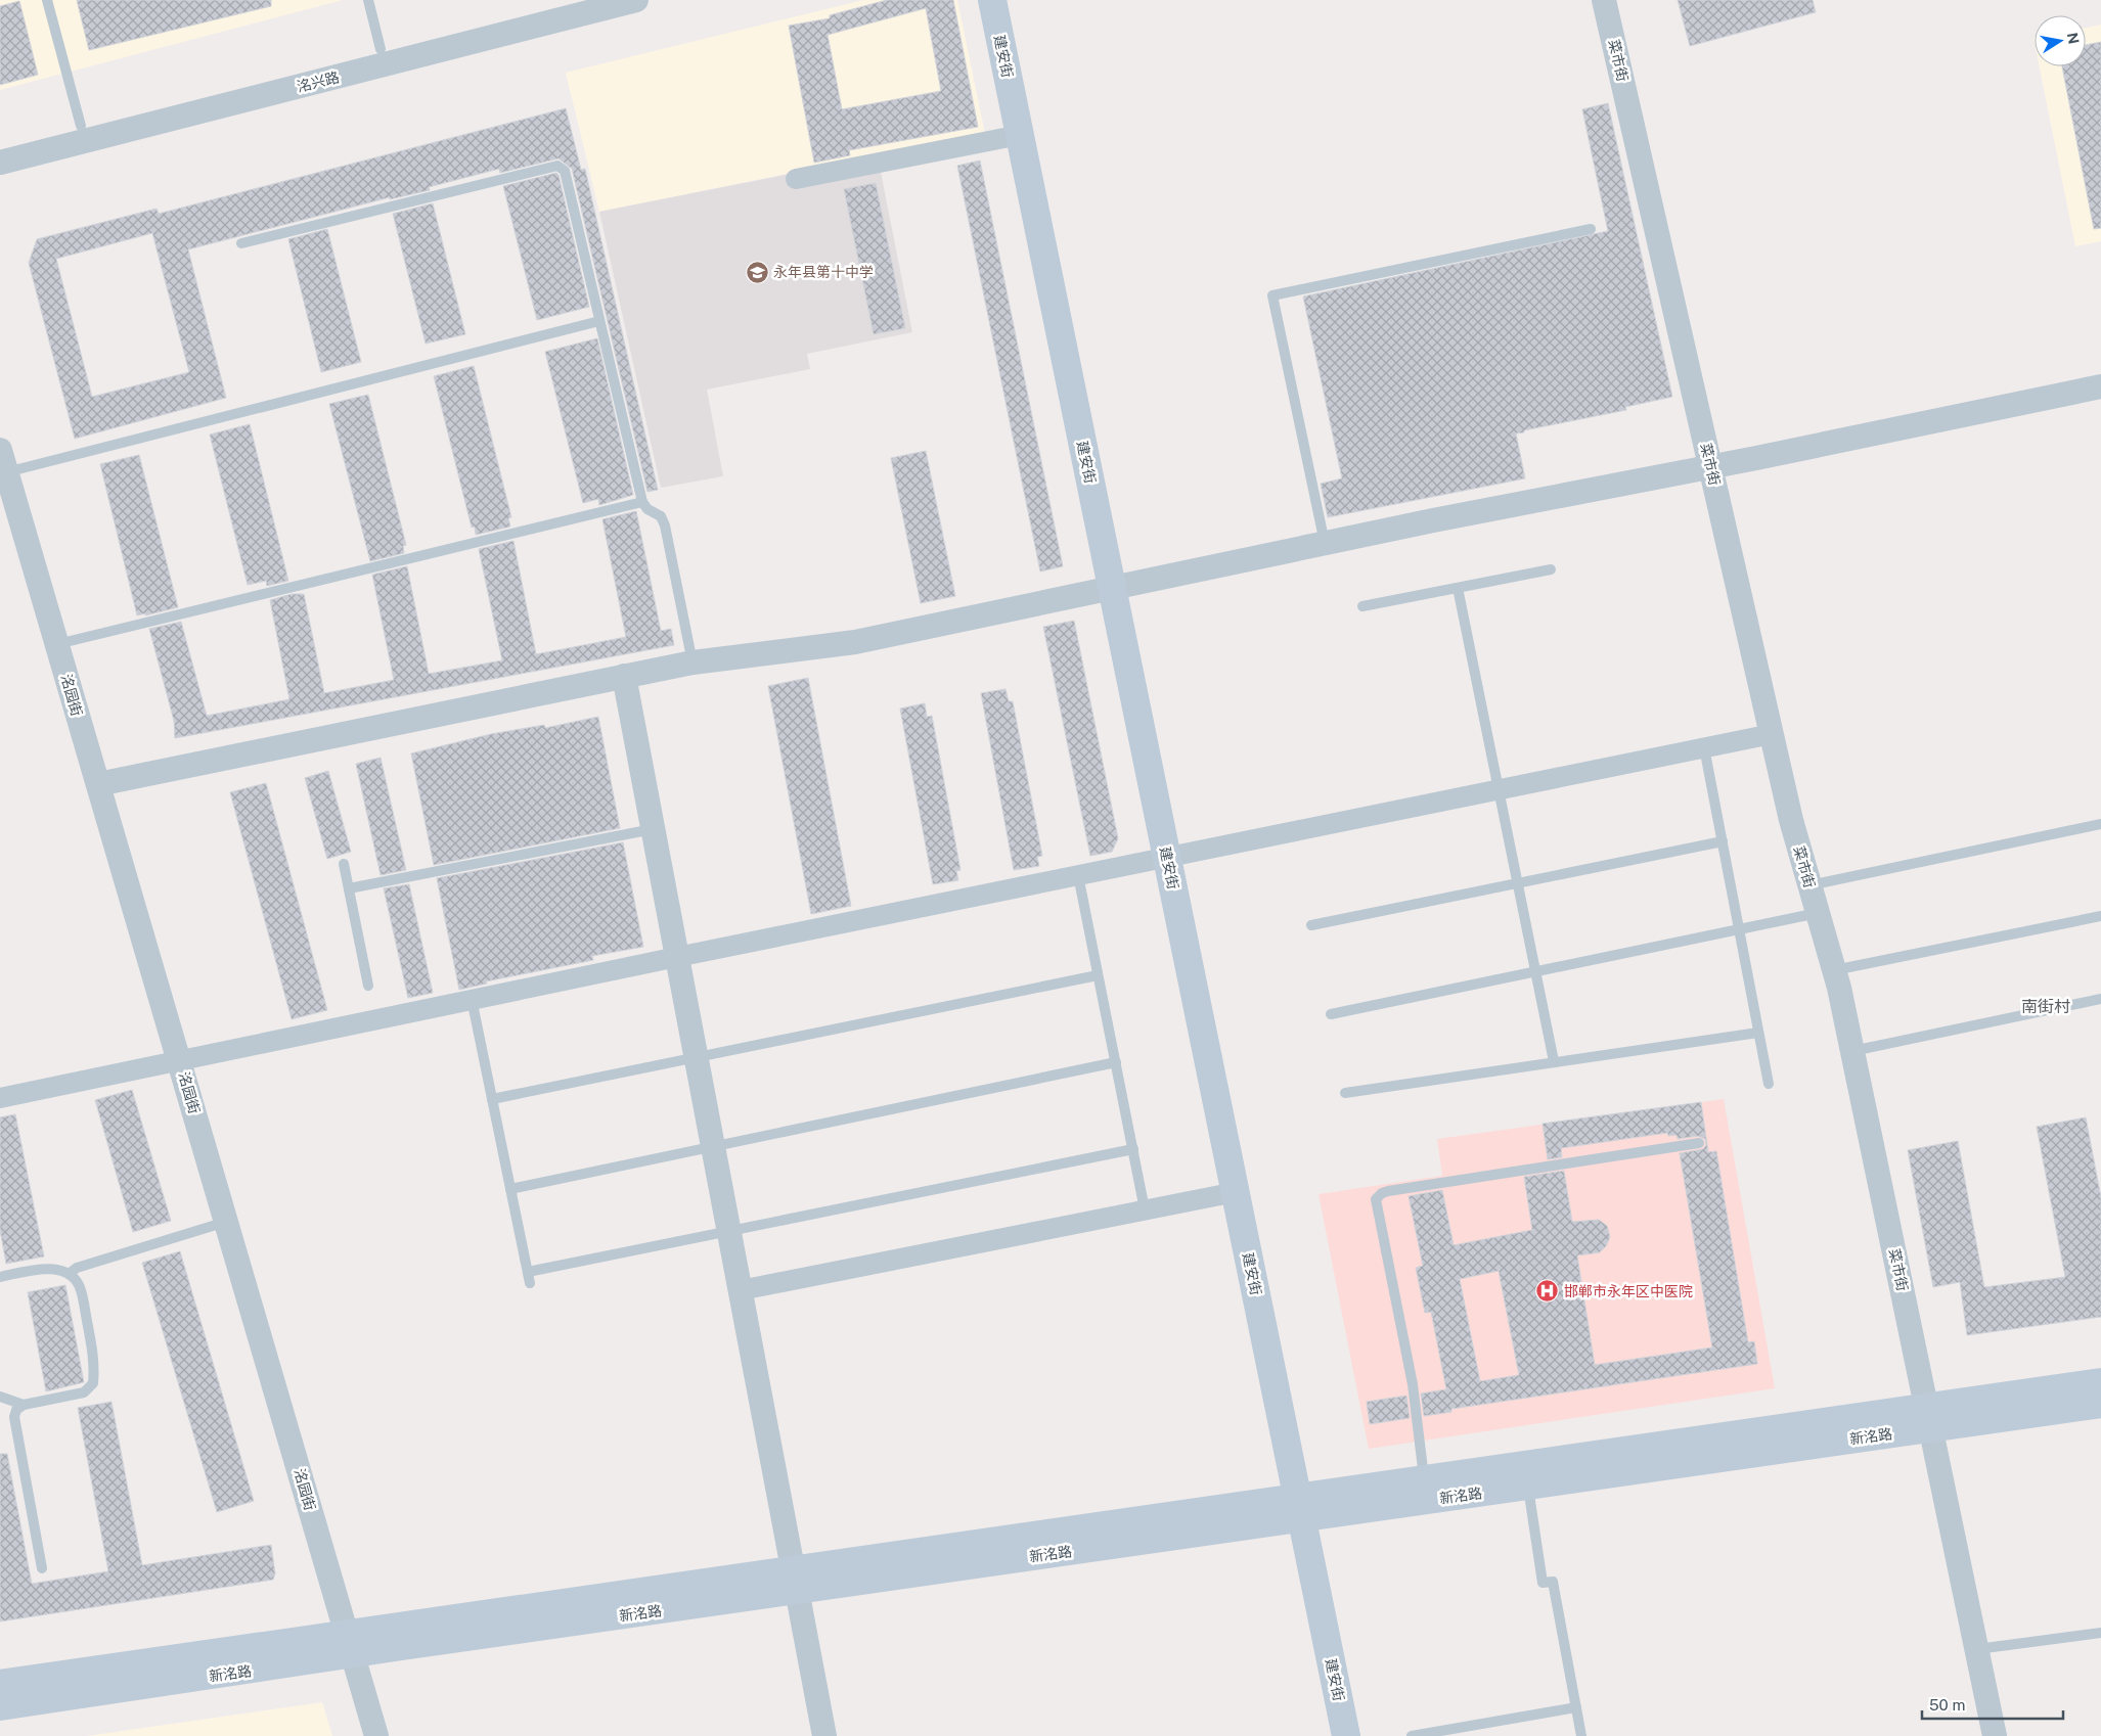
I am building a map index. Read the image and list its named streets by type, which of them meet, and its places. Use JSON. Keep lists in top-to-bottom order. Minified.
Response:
{"streets":{"main road":["建安街","新洺路"],"street":["菜市街","洺兴路","洺园街"]},"crossings":[["建安街","新洺路"],["菜市街","新洺路"],["洺园街","新洺路"]],"districts":["南街村"],"places":{"school or university":["永年县第十中学"],"hospital":["邯郸市永年区中医院"]},"scale_bar":"50 m","north":"right"}
